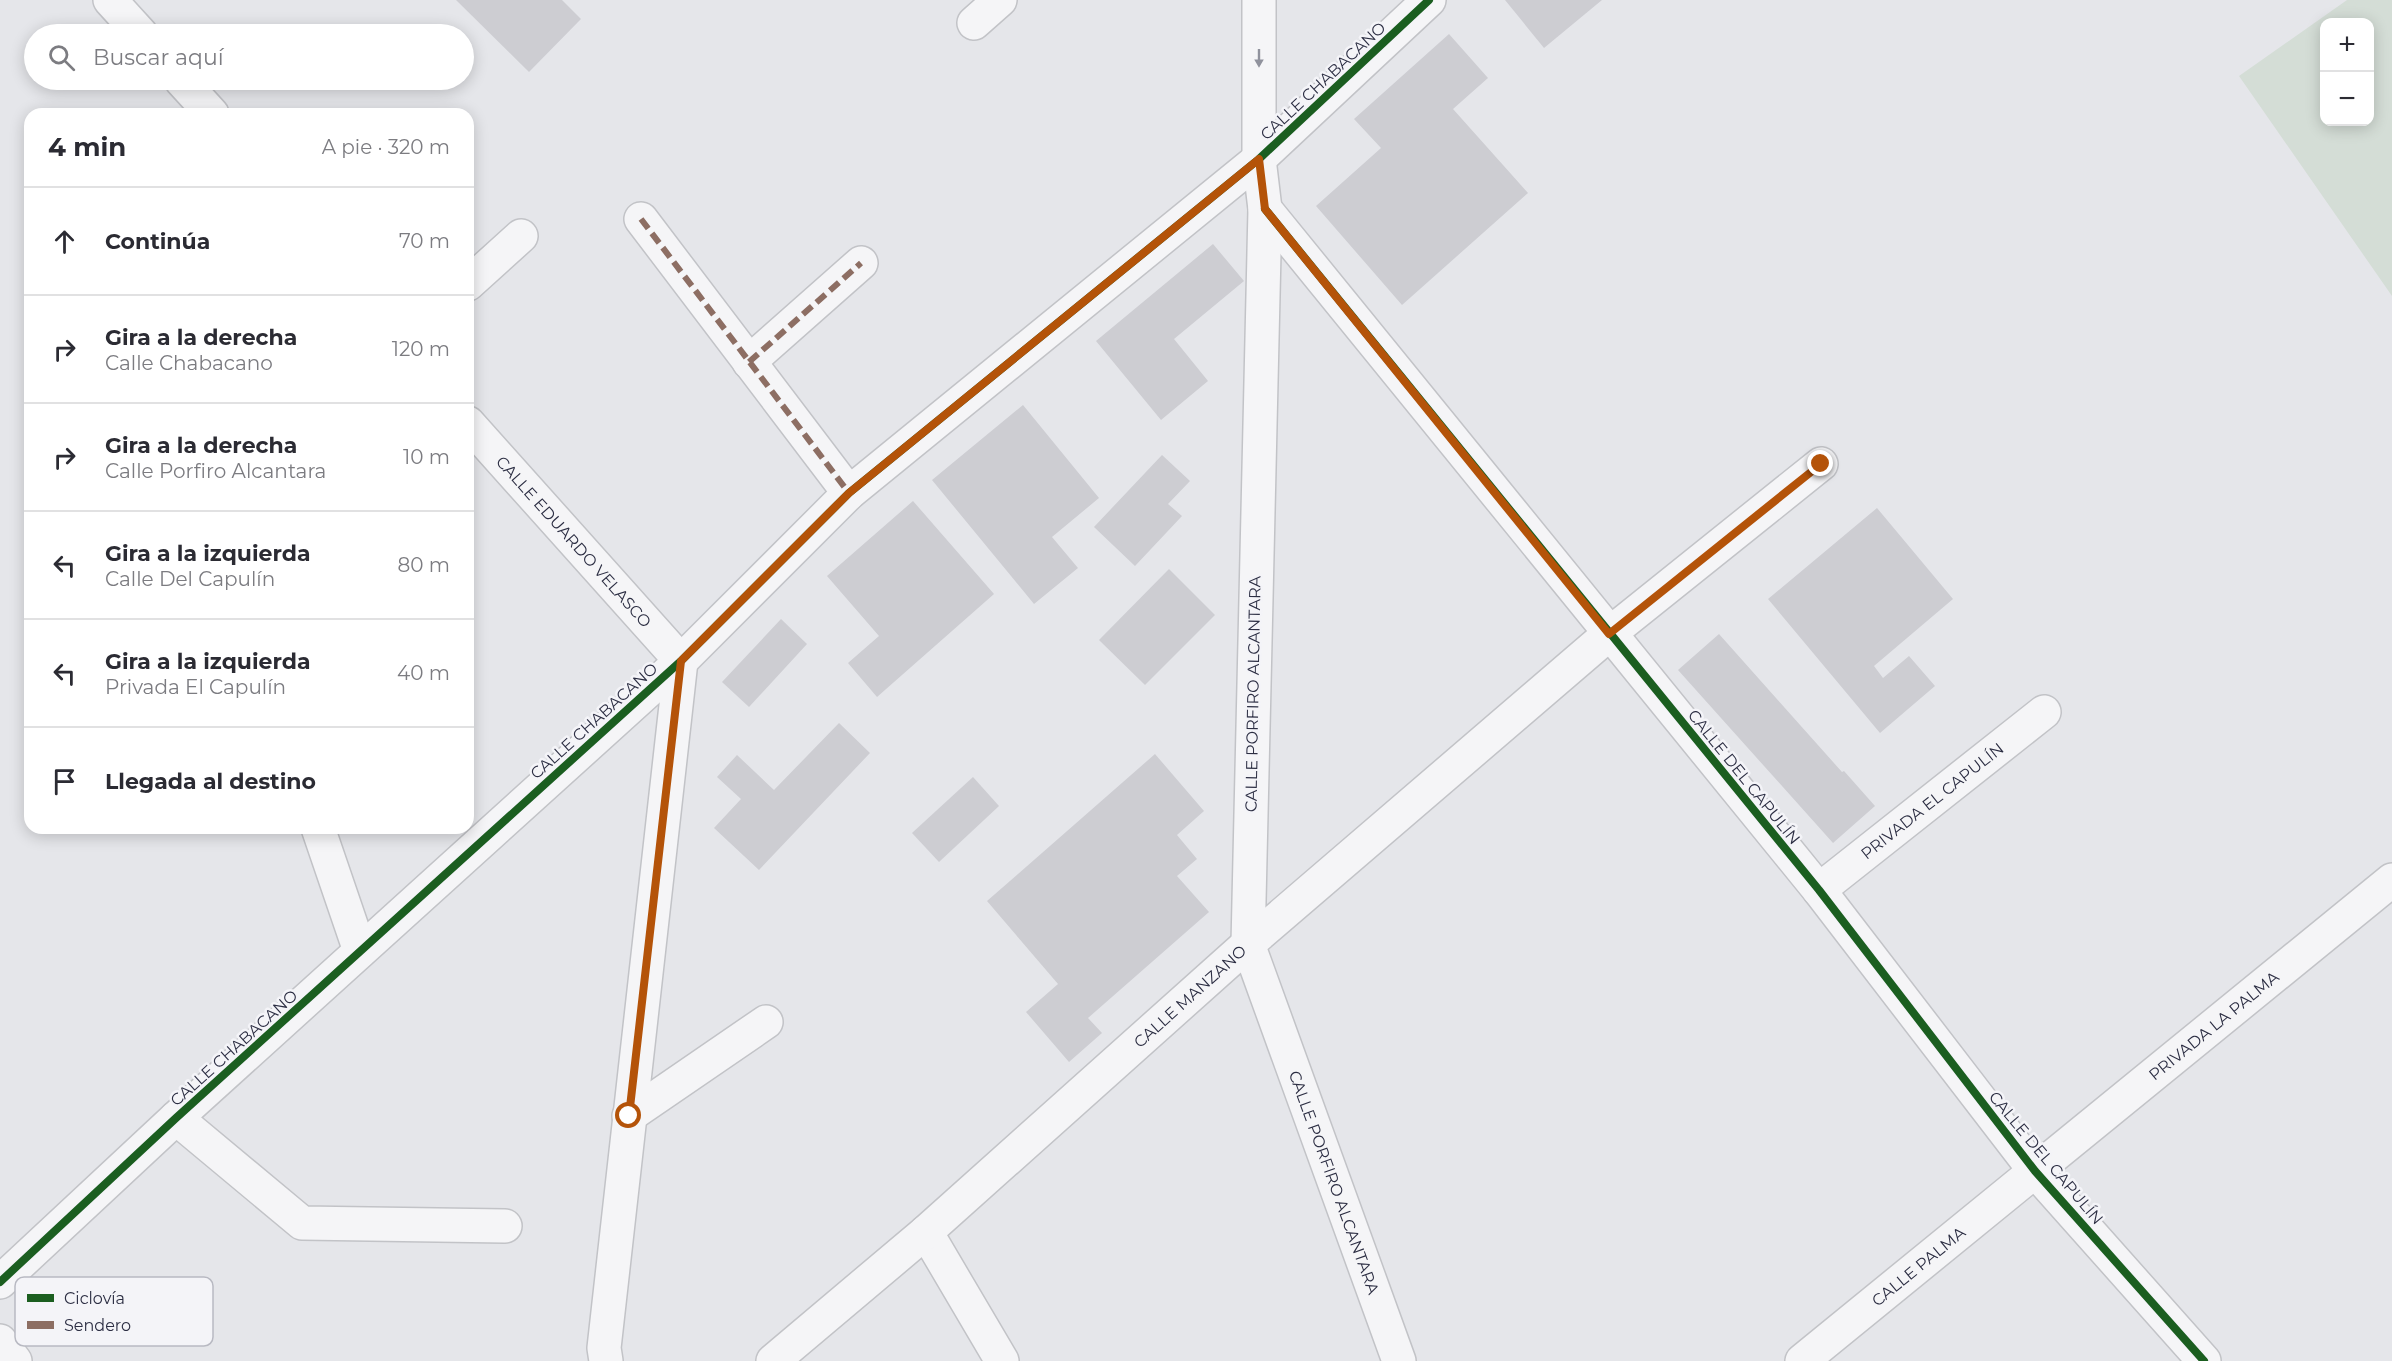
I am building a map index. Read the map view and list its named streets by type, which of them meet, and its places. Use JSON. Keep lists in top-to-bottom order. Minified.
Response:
{"streets":{"street":["CALLE CHABACANO","CALLE EDUARDO VELASCO","CALLE PORFIRO ALCANTARA","CALLE DEL CAPULÍN","PRIVADA EL CAPULÍN","CALLE MANZANO","PRIVADA LA PALMA","CALLE PALMA"]},"crossings":[["CALLE CHABACANO","CALLE EDUARDO VELASCO"],["CALLE CHABACANO","CALLE PORFIRO ALCANTARA"],["CALLE PORFIRO ALCANTARA","CALLE DEL CAPULÍN"],["CALLE PORFIRO ALCANTARA","CALLE MANZANO"],["CALLE DEL CAPULÍN","PRIVADA EL CAPULÍN"],["CALLE DEL CAPULÍN","CALLE MANZANO"],["CALLE DEL CAPULÍN","PRIVADA LA PALMA"],["CALLE DEL CAPULÍN","CALLE PALMA"],["PRIVADA LA PALMA","CALLE PALMA"]],"legend":["Ciclovía","Sendero"],"page":{"map_buttons":["+","−"],"search":"Buscar aquí","heading":["4 min","A pie · 320 m"],"list":[["Continúa","70 m"],["Gira a la derecha","Calle Chabacano","120 m"],["Gira a la derecha","Calle Porfiro Alcantara","10 m"],["Gira a la izquierda","Calle Del Capulín","80 m"],["Gira a la izquierda","Privada El Capulín","40 m"],"Llegada al destino"]}}
